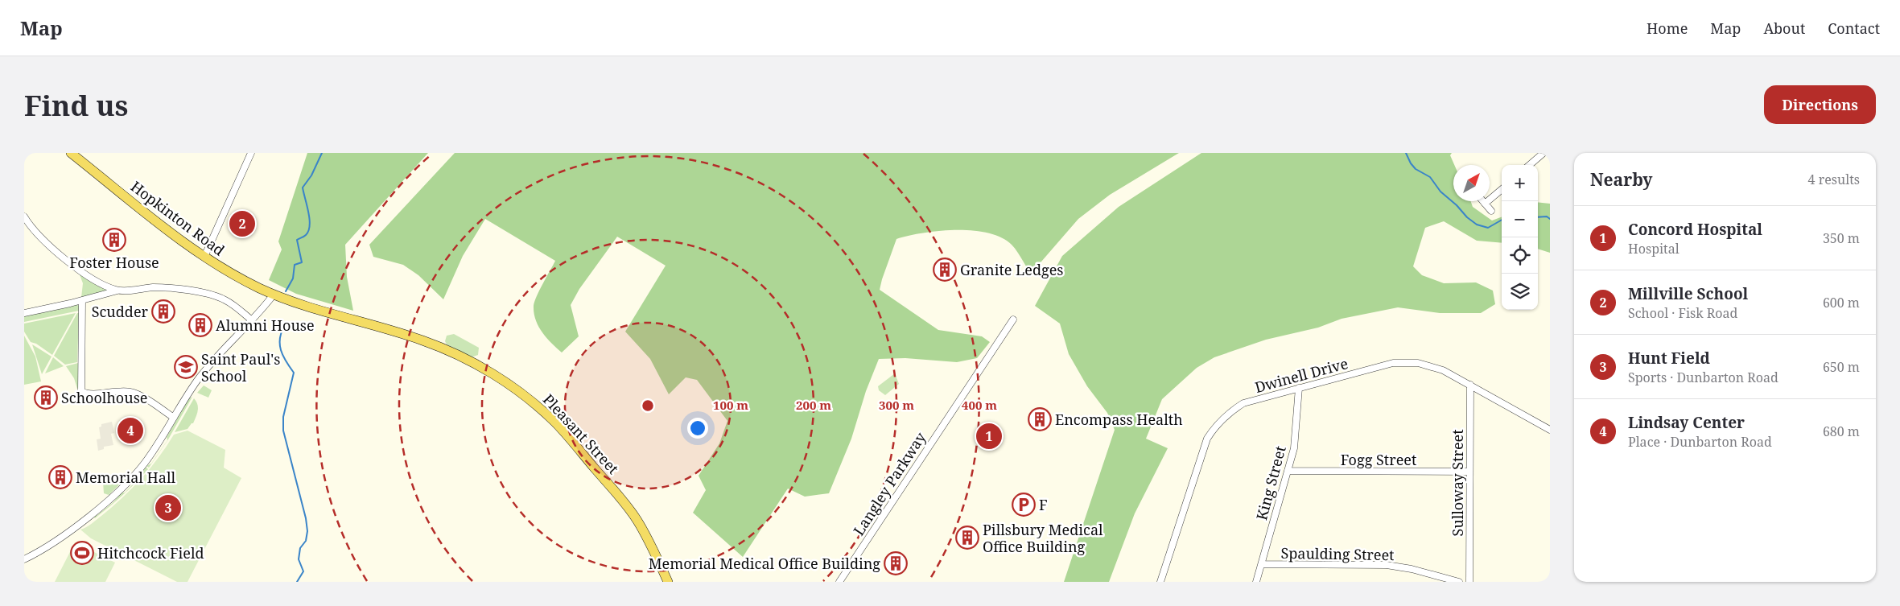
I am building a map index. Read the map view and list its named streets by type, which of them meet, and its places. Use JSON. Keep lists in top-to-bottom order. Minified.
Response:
{"streets":{"main road":["Hopkinton Road","Pleasant Street"],"street":["Dwinell Drive","Fogg Street","King Street","Sulloway Street","Langley Parkway","Spaulding Street"]},"crossings":[["Hopkinton Road","Pleasant Street"],["Dwinell Drive","King Street"],["Dwinell Drive","Sulloway Street"],["Fogg Street","King Street"],["Fogg Street","Sulloway Street"],["King Street","Spaulding Street"]],"places":{"building":["Foster House","Granite Ledges","Scudder","Alumni House","Schoolhouse","Encompass Health","Memorial Hall","Pillsbury Medical Office Building","Memorial Medical Office Building"],"school or university":["Saint Paul's School"],"parking":["F"],"sports":["Hitchcock Field"]},"north":"top right","page":{"header":"Map","nav":["Home","Map","About","Contact"],"buttons":"Directions","title":"Find us","heading":["Nearby","4 results"],"map_buttons":["+","−"],"list":[{"mark":"1","name":"Concord Hospital","note":"Hospital","value":"350 m"},{"mark":"2","name":"Millville School","note":"School · Fisk Road","value":"600 m"},{"mark":"3","name":"Hunt Field","note":"Sports · Dunbarton Road","value":"650 m"},{"mark":"4","name":"Lindsay Center","note":"Place · Dunbarton Road","value":"680 m"}],"pins":["2","4","1","3"]},"rings":["100 m","200 m","300 m","400 m"]}
